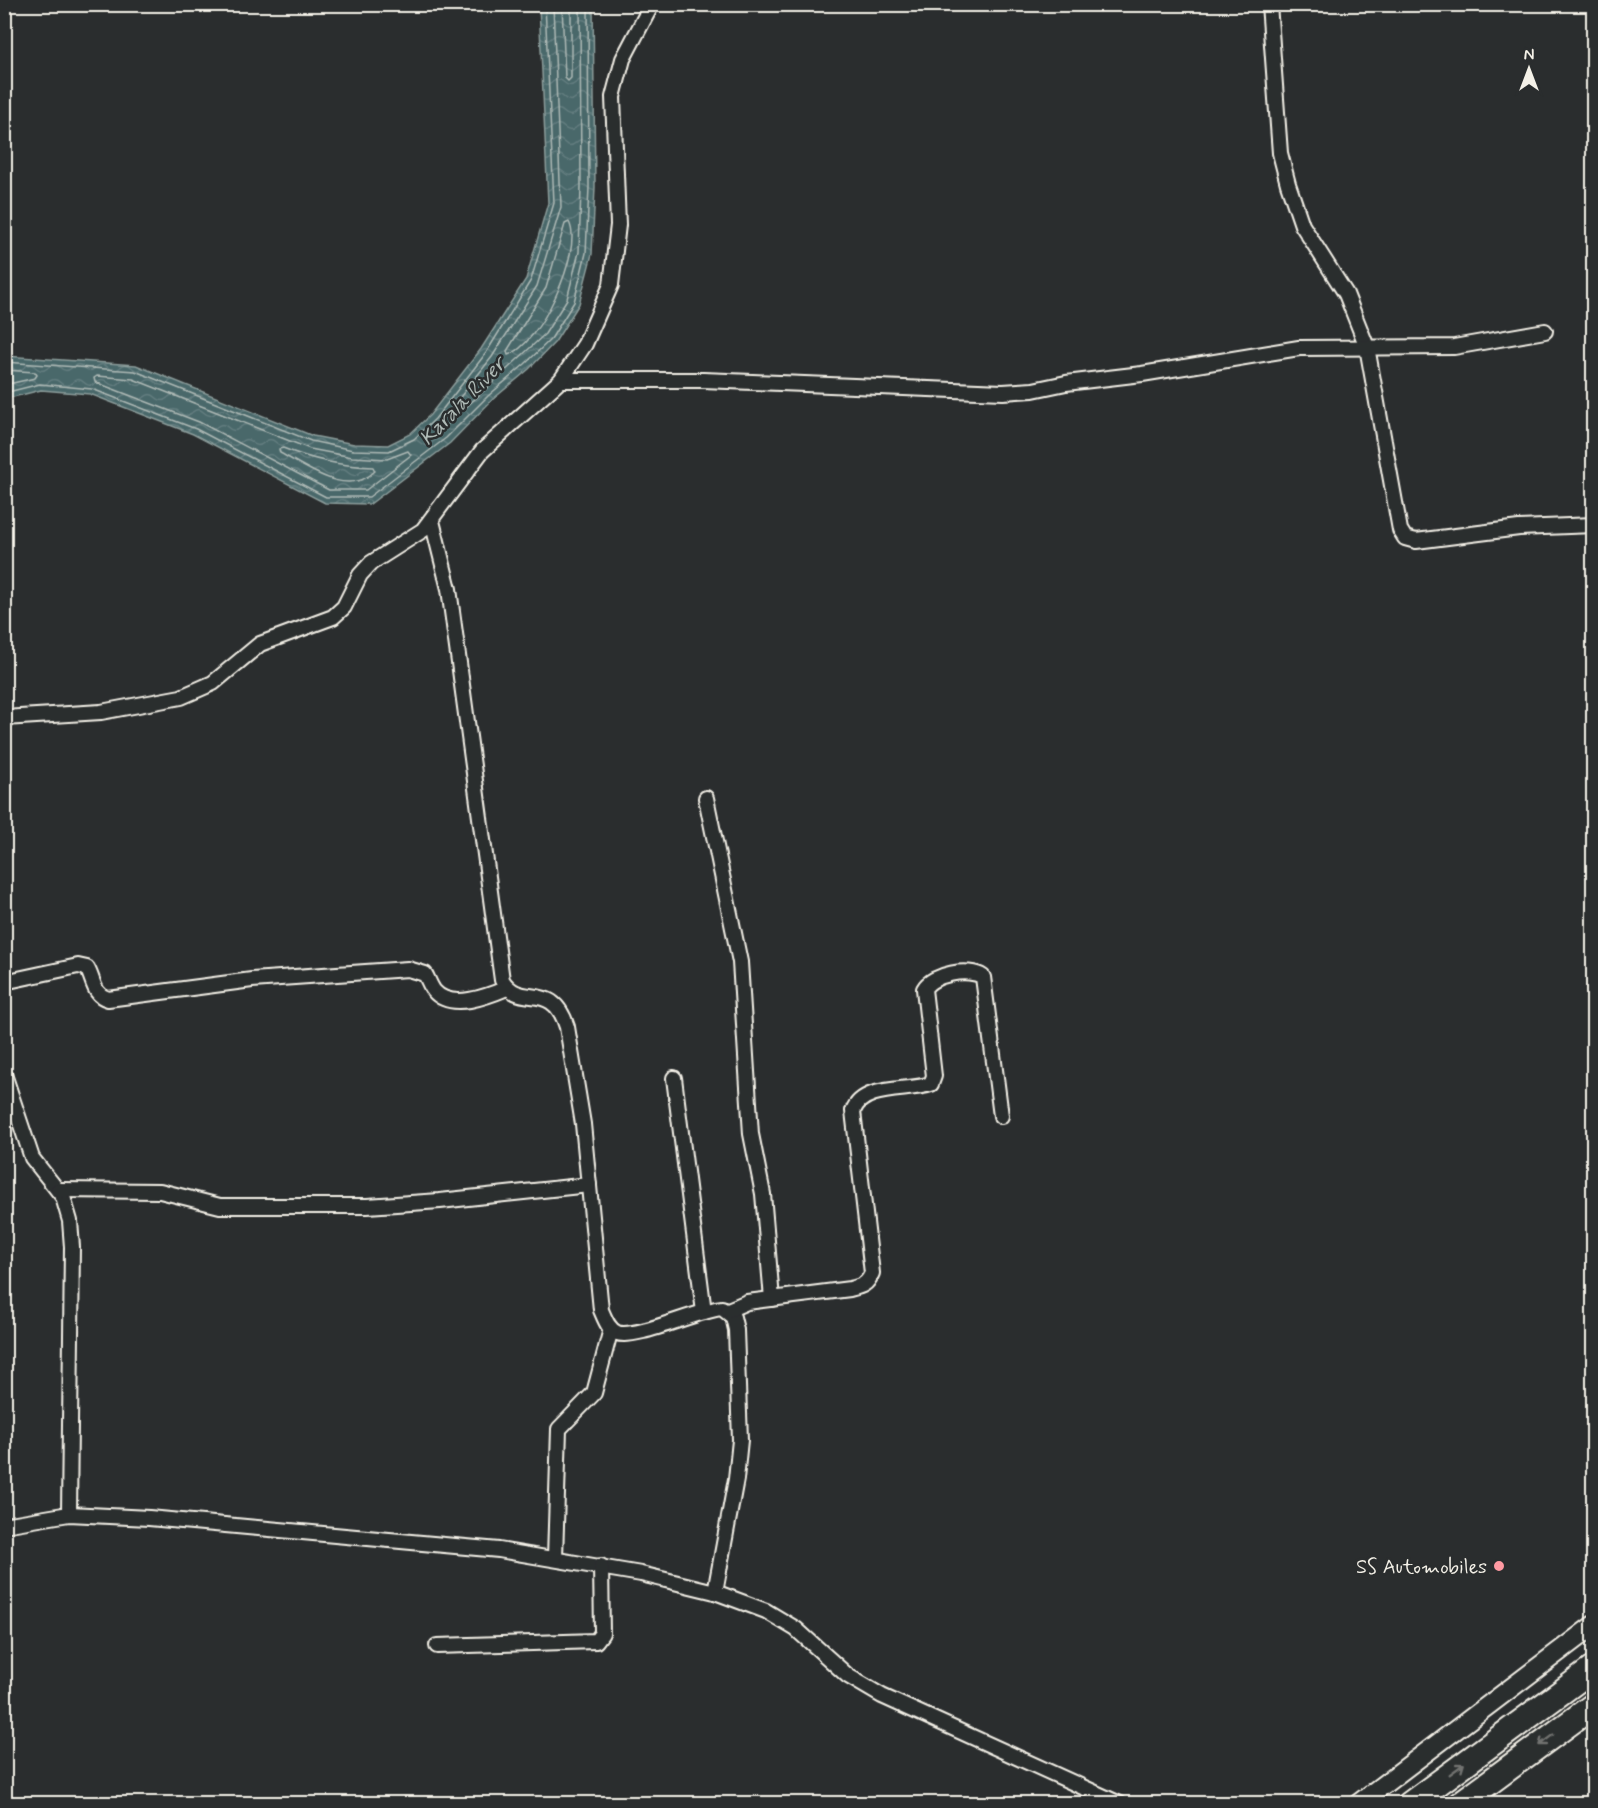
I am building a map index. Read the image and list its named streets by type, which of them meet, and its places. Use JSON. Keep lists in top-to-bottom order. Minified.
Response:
{"water":["Karala River"],"places":["SS Automobiles"],"north":"top"}
